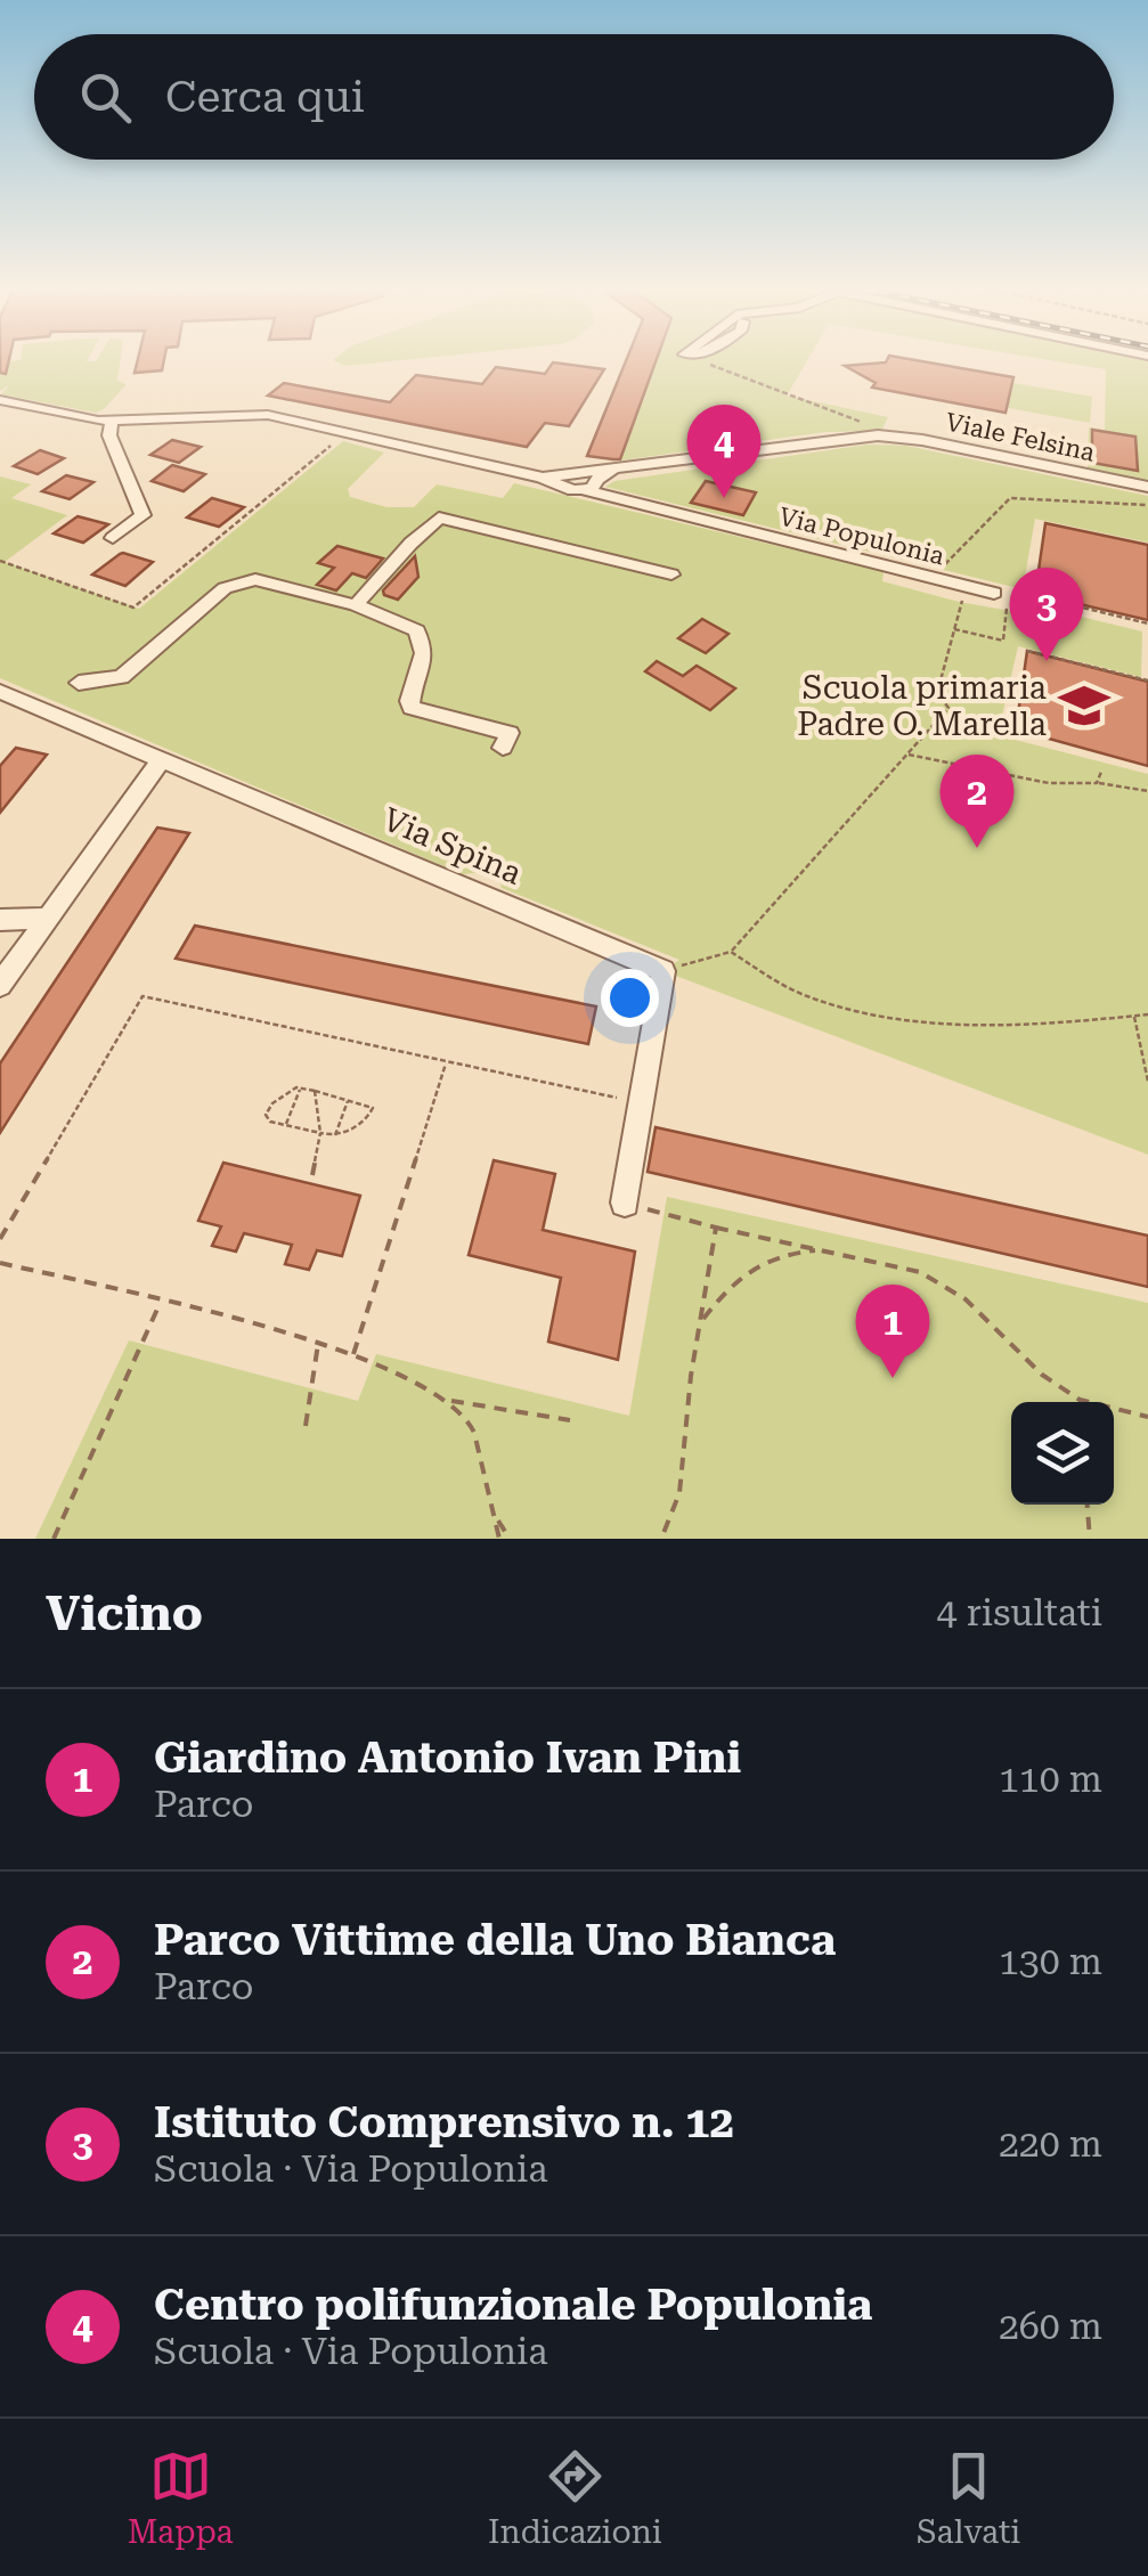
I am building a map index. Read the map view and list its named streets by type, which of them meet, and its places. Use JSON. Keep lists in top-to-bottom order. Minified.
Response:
{"streets":{"street":["Viale Felsina","Via Populonia","Via Spina"]},"crossings":[["Viale Felsina","Via Populonia"]],"places":{"school or university":["Scuola primaria Padre O. Marella"]},"page":{"search":"Cerca qui","pins":["4","3","2","1"],"heading":["Vicino","4 risultati"],"list":[{"mark":"1","name":"Giardino Antonio Ivan Pini","note":"Parco","value":"110 m"},{"mark":"2","name":"Parco Vittime della Uno Bianca","note":"Parco","value":"130 m"},{"mark":"3","name":"Istituto Comprensivo n. 12","note":"Scuola · Via Populonia","value":"220 m"},{"mark":"4","name":"Centro polifunzionale Populonia","note":"Scuola · Via Populonia","value":"260 m"}],"nav":["Mappa","Indicazioni","Salvati"]}}
